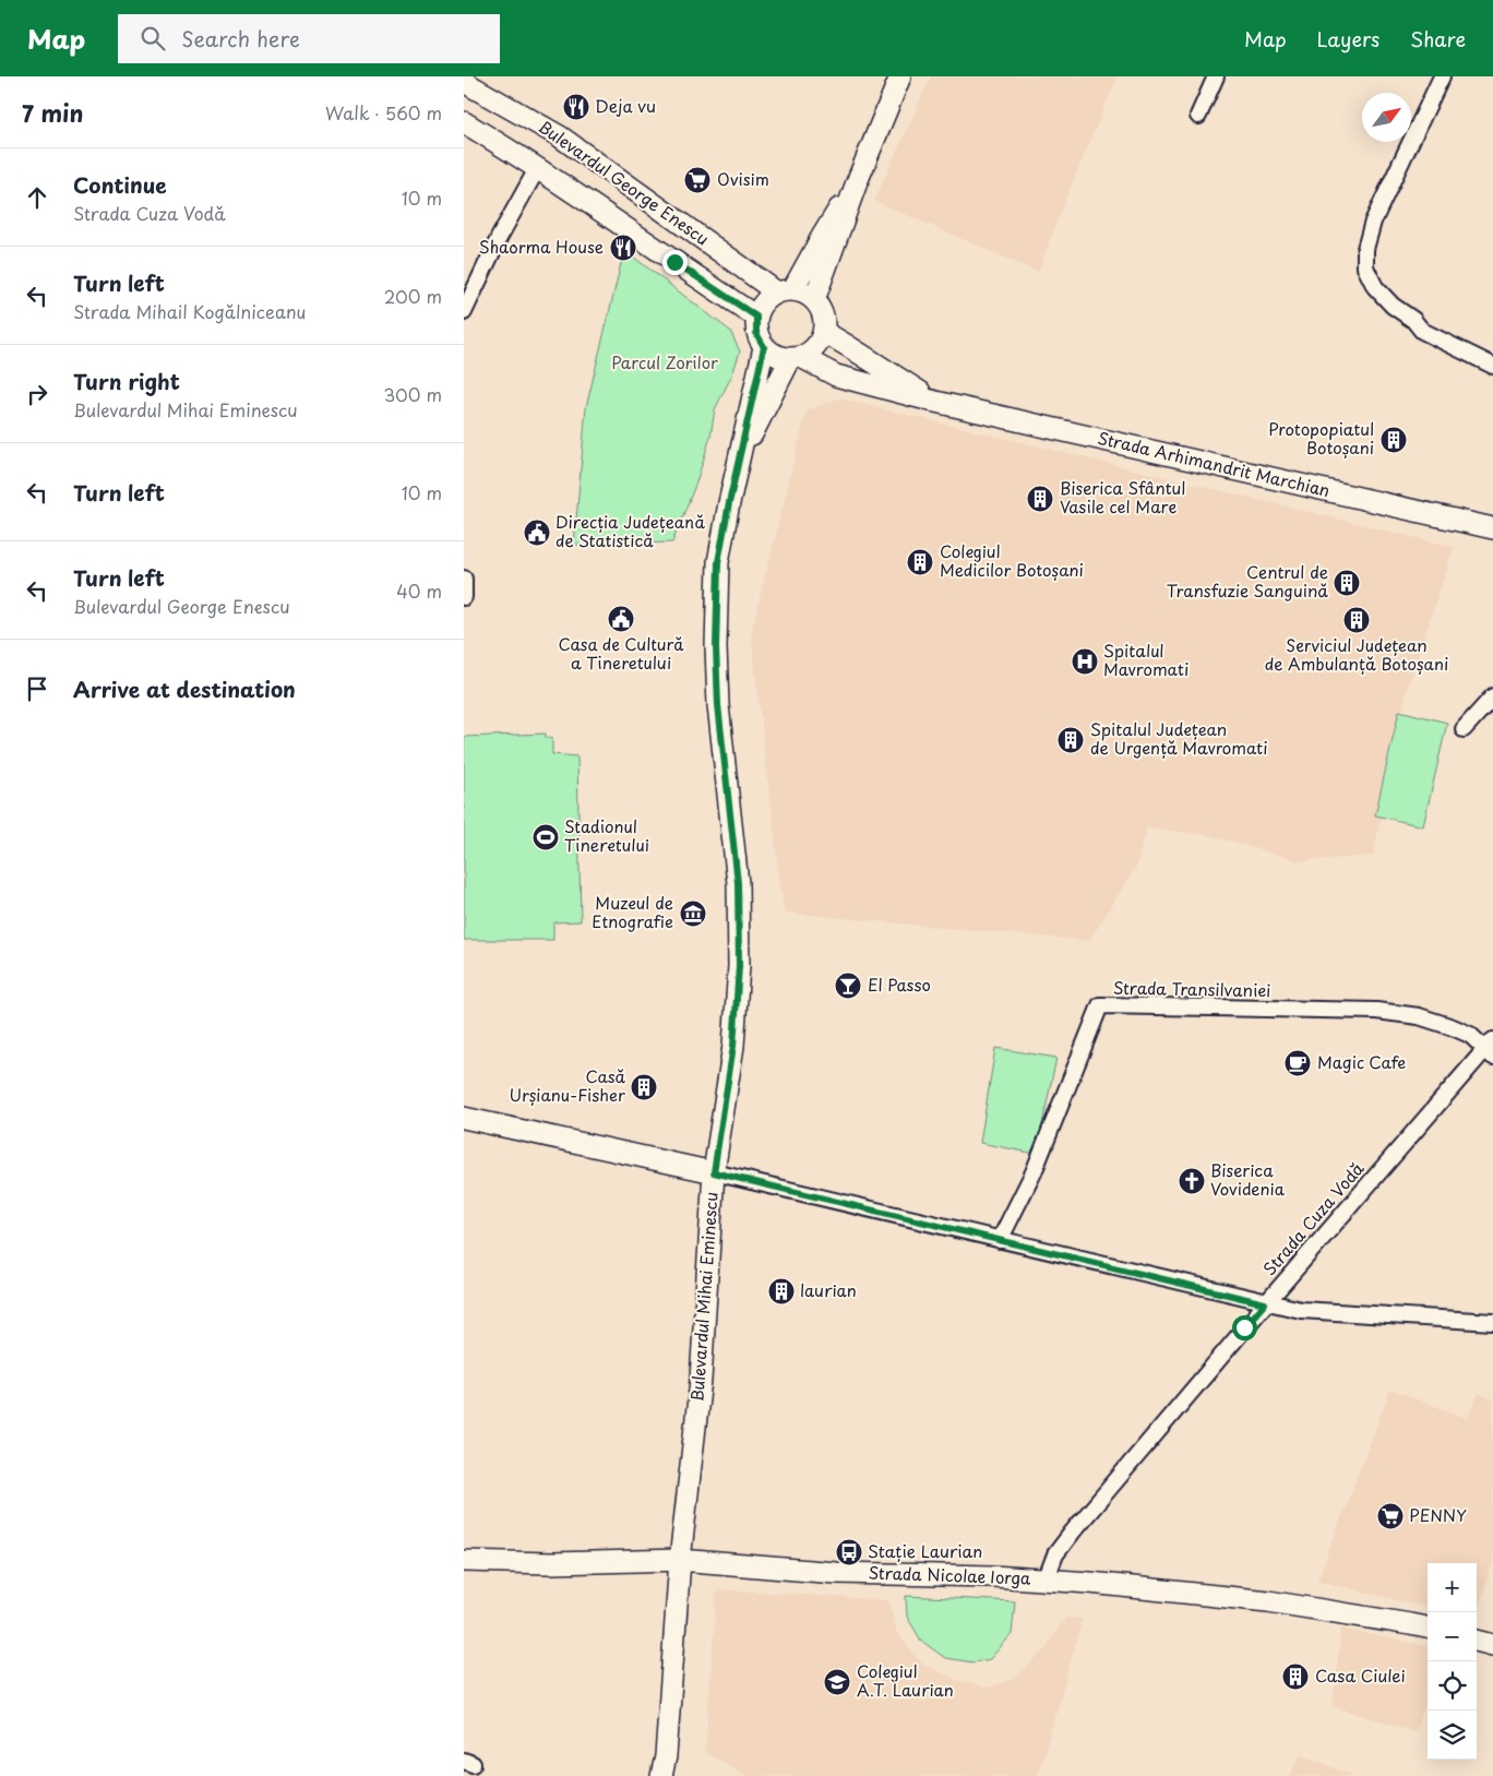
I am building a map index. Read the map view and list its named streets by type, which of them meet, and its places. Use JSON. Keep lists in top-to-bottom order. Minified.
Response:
{"streets":{"main road":["Bulevardul George Enescu","Strada Arhimandrit Marchian","Bulevardul Mihai Eminescu","Strada Nicolae Iorga"],"street":["Strada Transilvaniei","Strada Cuza Vodă"]},"crossings":[["Bulevardul George Enescu","Strada Arhimandrit Marchian"],["Bulevardul George Enescu","Bulevardul Mihai Eminescu"],["Strada Arhimandrit Marchian","Bulevardul Mihai Eminescu"],["Strada Transilvaniei","Strada Cuza Vodă"],["Strada Cuza Vodă","Strada Nicolae Iorga"],["Bulevardul Mihai Eminescu","Strada Nicolae Iorga"]],"parks":["Parcul Zorilor"],"places":{"restaurant":["Deja vu","Shaorma House"],"supermarket":["Ovisim","PENNY"],"building":["Protopopiatul Botoșani","Biserica Sfântul Vasile cel Mare","Colegiul Medicilor Botoșani","Centrul de Transfuzie Sanguină","Serviciul Județean de Ambulanță Botoșani","Spitalul Județean de Urgență Mavromati","Casă Urșianu-Fisher","laurian","Casa Ciulei"],"public building":["Direcția Județeană de Statistică","Casa de Cultură a Tineretului"],"hospital":["Spitalul Mavromati"],"sports":["Stadionul Tineretului"],"museum":["Muzeul de Etnografie"],"bar":["El Passo"],"cafe":["Magic Cafe"],"church":["Biserica Vovidenia"],"bus stop":["Stație Laurian"],"school or university":["Colegiul A.T. Laurian"]},"north":"top right","page":{"header":"Map","search":"Search here","nav":["Map","Layers","Share"],"heading":["7 min","Walk · 560 m"],"list":[["Continue","Strada Cuza Vodă","10 m"],["Turn left","Strada Mihail Kogălniceanu","200 m"],["Turn right","Bulevardul Mihai Eminescu","300 m"],["Turn left","10 m"],["Turn left","Bulevardul George Enescu","40 m"],"Arrive at destination"],"map_buttons":["+","−"]}}
